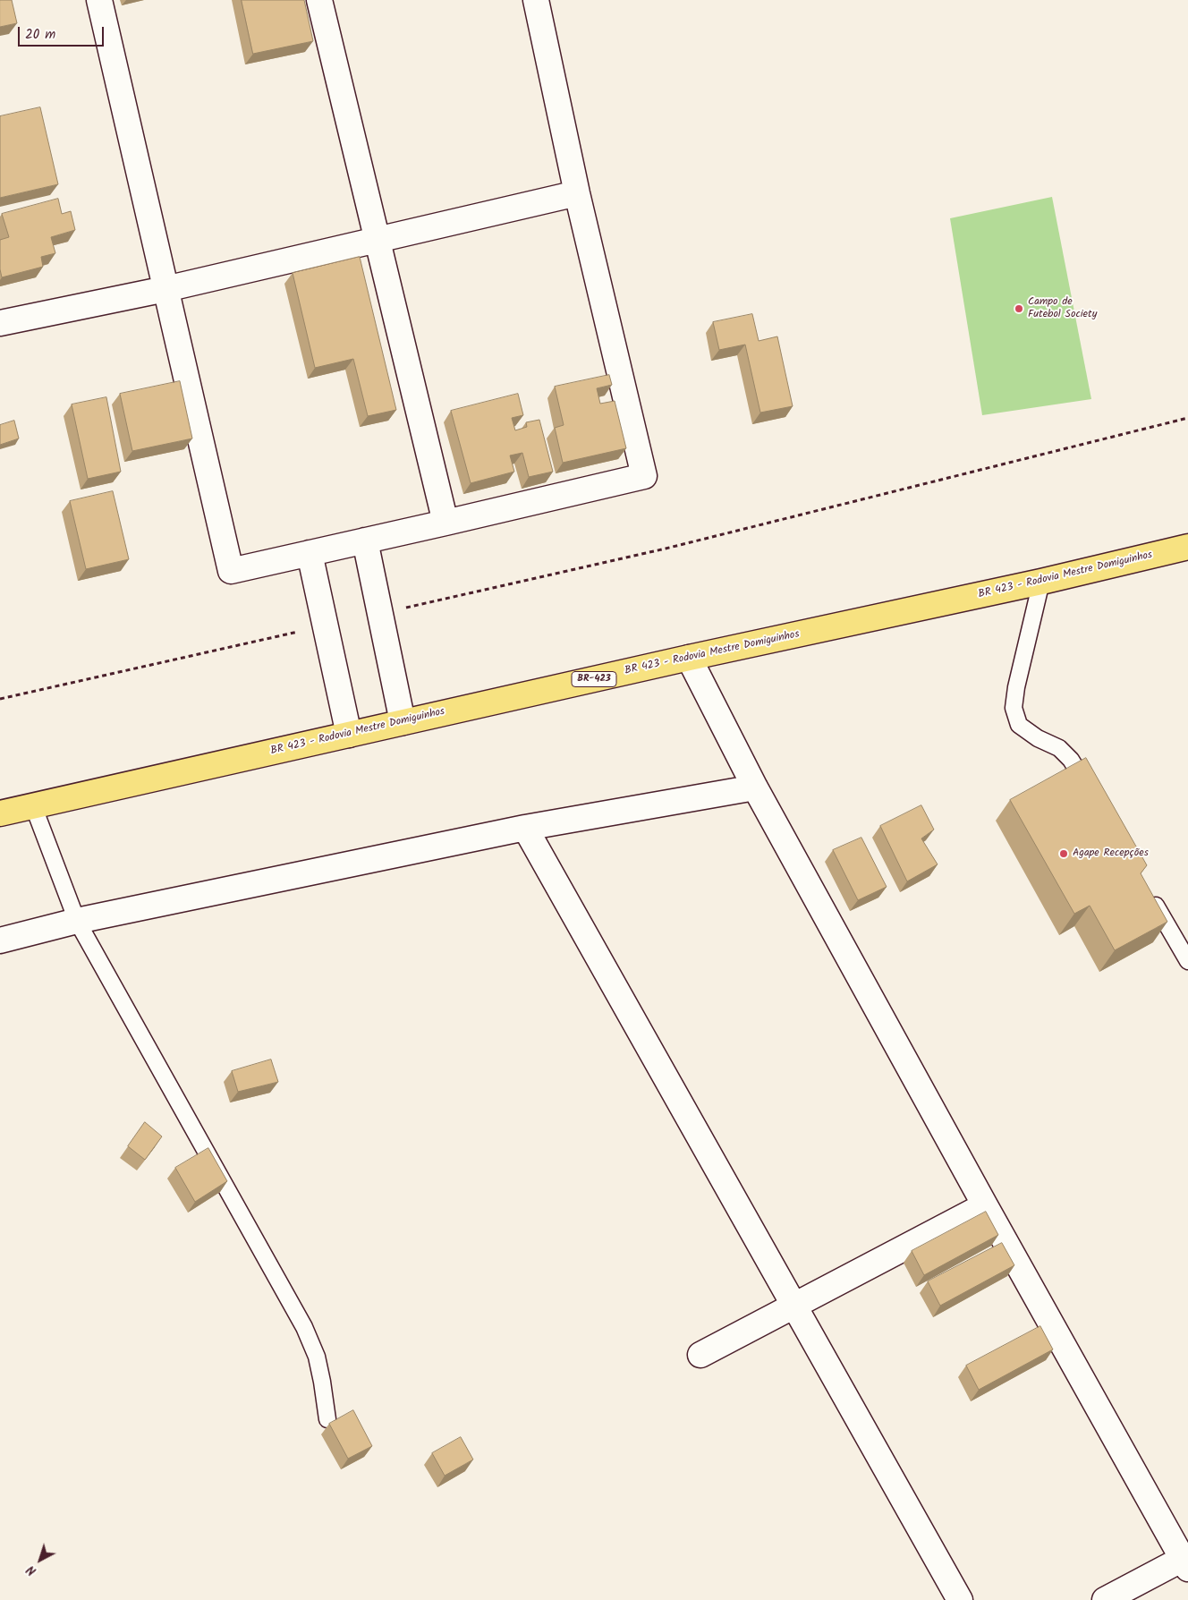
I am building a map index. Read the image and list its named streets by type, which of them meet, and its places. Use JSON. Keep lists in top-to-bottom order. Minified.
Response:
{"streets":{"main road":["BR 423 - Rodovia Mestre Domiguinhos","BR-423"]},"places":["Campo de Futebol Society","Agape Recepções"],"scale_bar":"20 m","north":"bottom left"}
